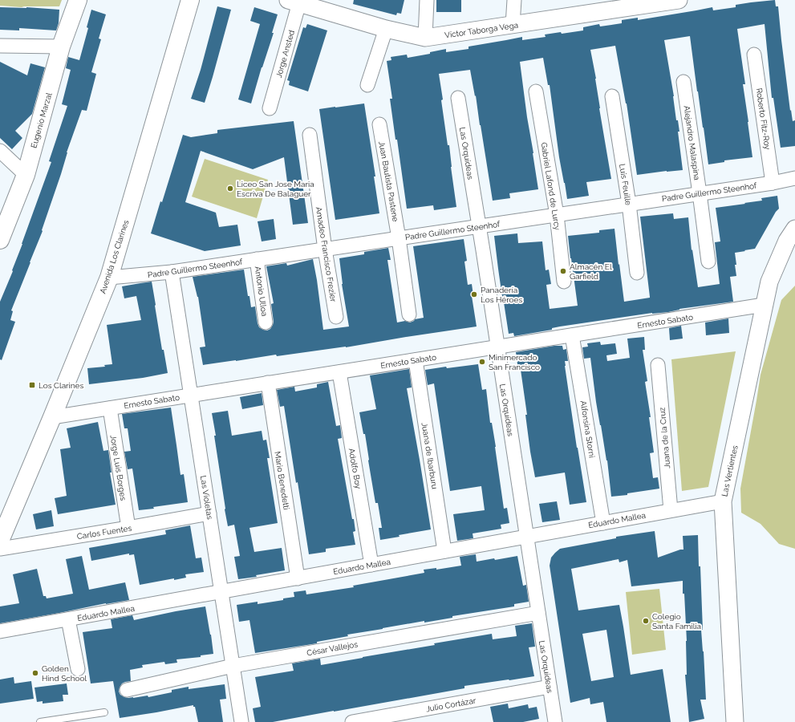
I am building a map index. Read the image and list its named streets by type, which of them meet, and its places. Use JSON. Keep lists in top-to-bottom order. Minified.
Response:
{"streets":{"main road":["Eugenio Marzal","Avenida Los Clarines"],"street":["Víctor Taborga Vega","Jorge Ansted","Roberto Fitz-Roy","Alejandro Malaspina","Las Orquídeas","Juan Bautista Pastene","Luis Feuille","Gabriel Lafond de Lurcy","Padre Guillermo Steenhof","Amadeo Francisco Frezier","Antonio Ulloa","Ernesto Sabato","Alfonsina Storni","Juana de la Cruz","Juana de Ibarburu","Jorge Luis Borges","Adolfo Boy","Las Vertientes","Mario Benedetti","Las Violetas","Eduardo Mallea","Carlos Fuentes","César Vallejos","Julio Cortázar"]},"crossings":[["Víctor Taborga Vega","Jorge Ansted"],["Roberto Fitz-Roy","Padre Guillermo Steenhof"],["Alejandro Malaspina","Padre Guillermo Steenhof"],["Las Orquídeas","Padre Guillermo Steenhof"],["Las Orquídeas","Ernesto Sabato"],["Las Orquídeas","Eduardo Mallea"],["Las Orquídeas","César Vallejos"],["Las Orquídeas","Julio Cortázar"],["Juan Bautista Pastene","Padre Guillermo Steenhof"],["Luis Feuille","Padre Guillermo Steenhof"],["Gabriel Lafond de Lurcy","Padre Guillermo Steenhof"],["Padre Guillermo Steenhof","Amadeo Francisco Frezier"],["Padre Guillermo Steenhof","Avenida Los Clarines"],["Padre Guillermo Steenhof","Antonio Ulloa"],["Padre Guillermo Steenhof","Las Violetas"],["Avenida Los Clarines","Ernesto Sabato"],["Ernesto Sabato","Alfonsina Storni"],["Ernesto Sabato","Juana de Ibarburu"],["Ernesto Sabato","Jorge Luis Borges"],["Ernesto Sabato","Adolfo Boy"],["Ernesto Sabato","Las Vertientes"],["Ernesto Sabato","Mario Benedetti"],["Ernesto Sabato","Las Violetas"],["Alfonsina Storni","Eduardo Mallea"],["Juana de la Cruz","Eduardo Mallea"],["Juana de Ibarburu","Eduardo Mallea"],["Jorge Luis Borges","Carlos Fuentes"],["Adolfo Boy","Eduardo Mallea"],["Las Vertientes","Eduardo Mallea"],["Mario Benedetti","Eduardo Mallea"],["Las Violetas","Eduardo Mallea"],["Las Violetas","Carlos Fuentes"],["Las Violetas","César Vallejos"]],"places":{"other":["Liceo San Jose Maria Escriva De Balaguer","Almacén El Garfield","Panadería Los Héroes","Minimercado San Francisco","Colegio Santa Familia","Golden Hind School"],"transit":["Los Clarines"]}}
